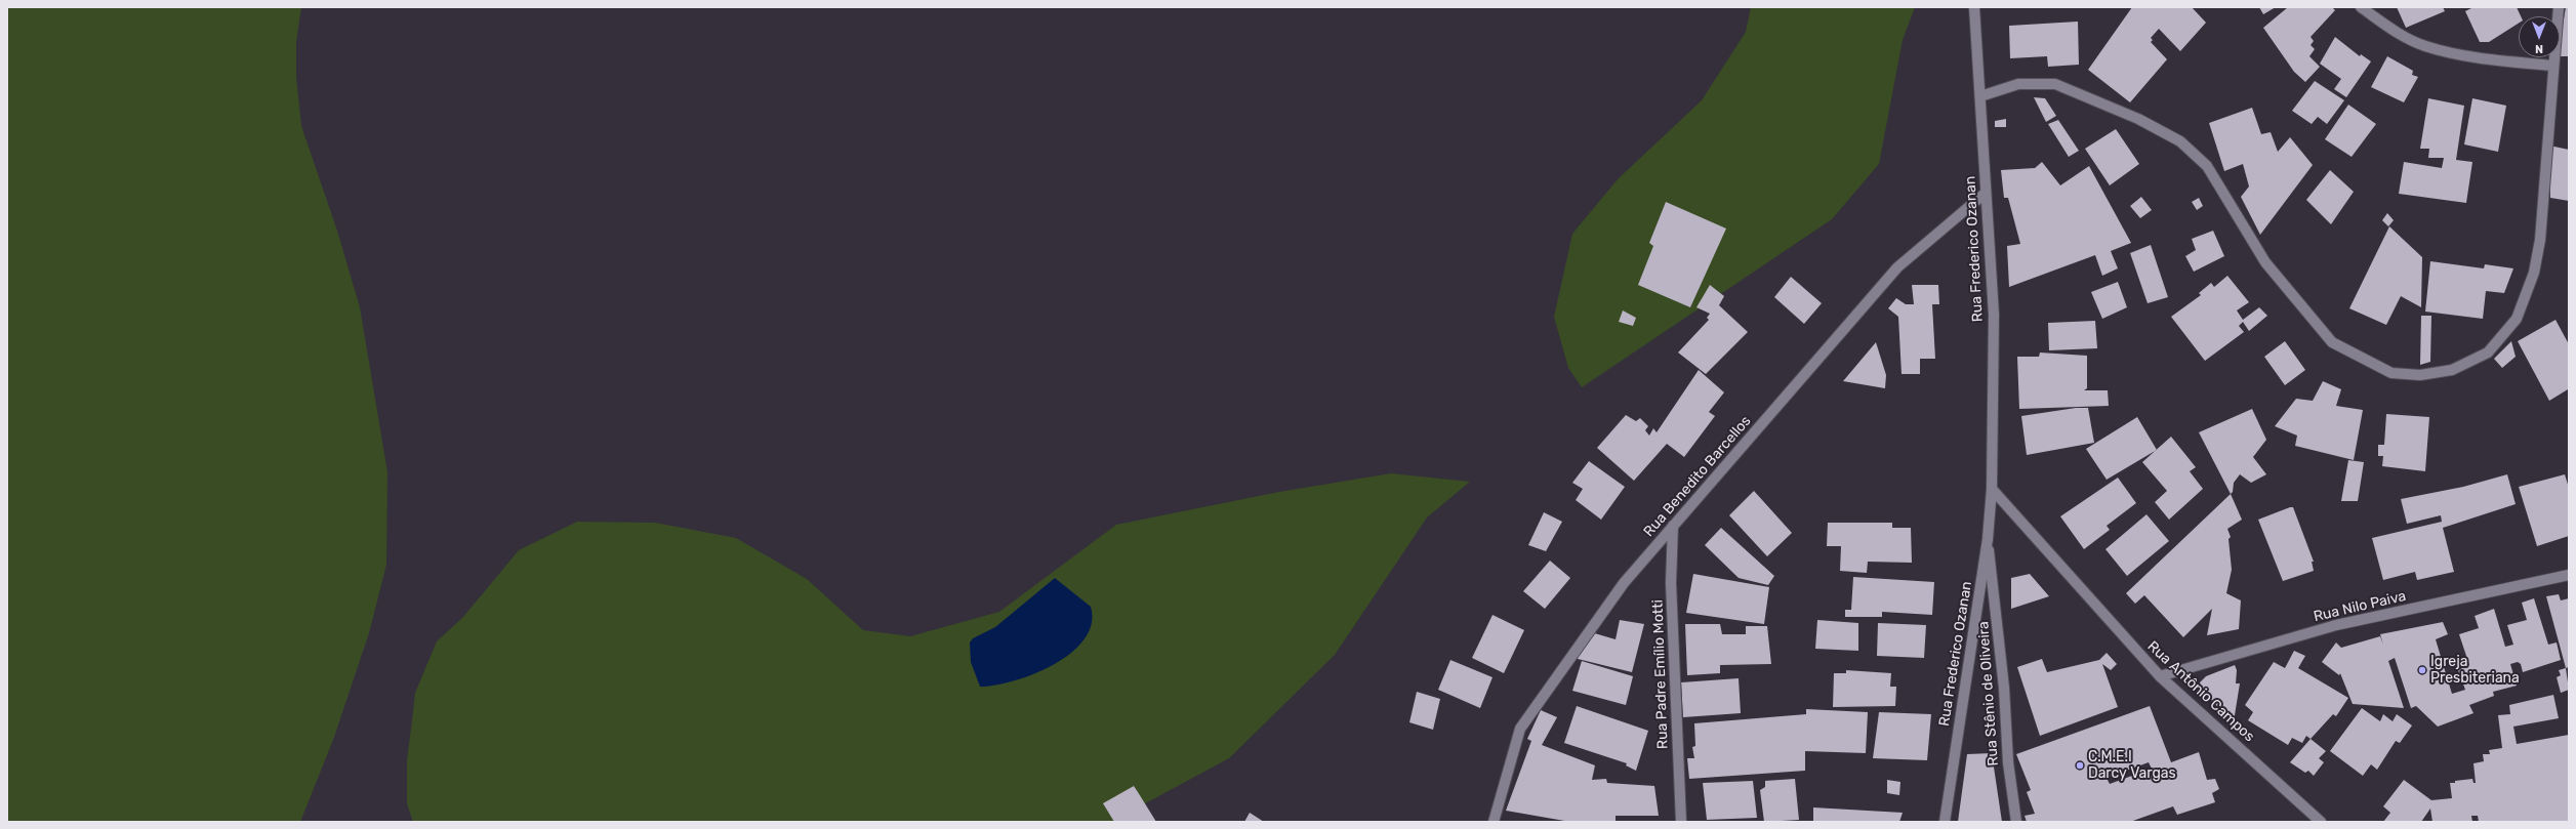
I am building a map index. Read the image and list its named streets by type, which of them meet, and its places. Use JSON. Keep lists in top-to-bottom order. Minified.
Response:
{"streets":{"street":["Rua Frederico Ozanan","Rua Benedito Barcellos","Rua Nilo Paiva","Rua Padre Emílio Motti","Rua Antônio Campos","Rua Stênio de Oliveira"]},"crossings":[["Rua Frederico Ozanan","Rua Benedito Barcellos"],["Rua Frederico Ozanan","Rua Antônio Campos"],["Rua Frederico Ozanan","Rua Stênio de Oliveira"],["Rua Benedito Barcellos","Rua Padre Emílio Motti"],["Rua Nilo Paiva","Rua Antônio Campos"]],"places":["Igreja Presbiteriana","C.M.E.I Darcy Vargas"],"north":"bottom"}
